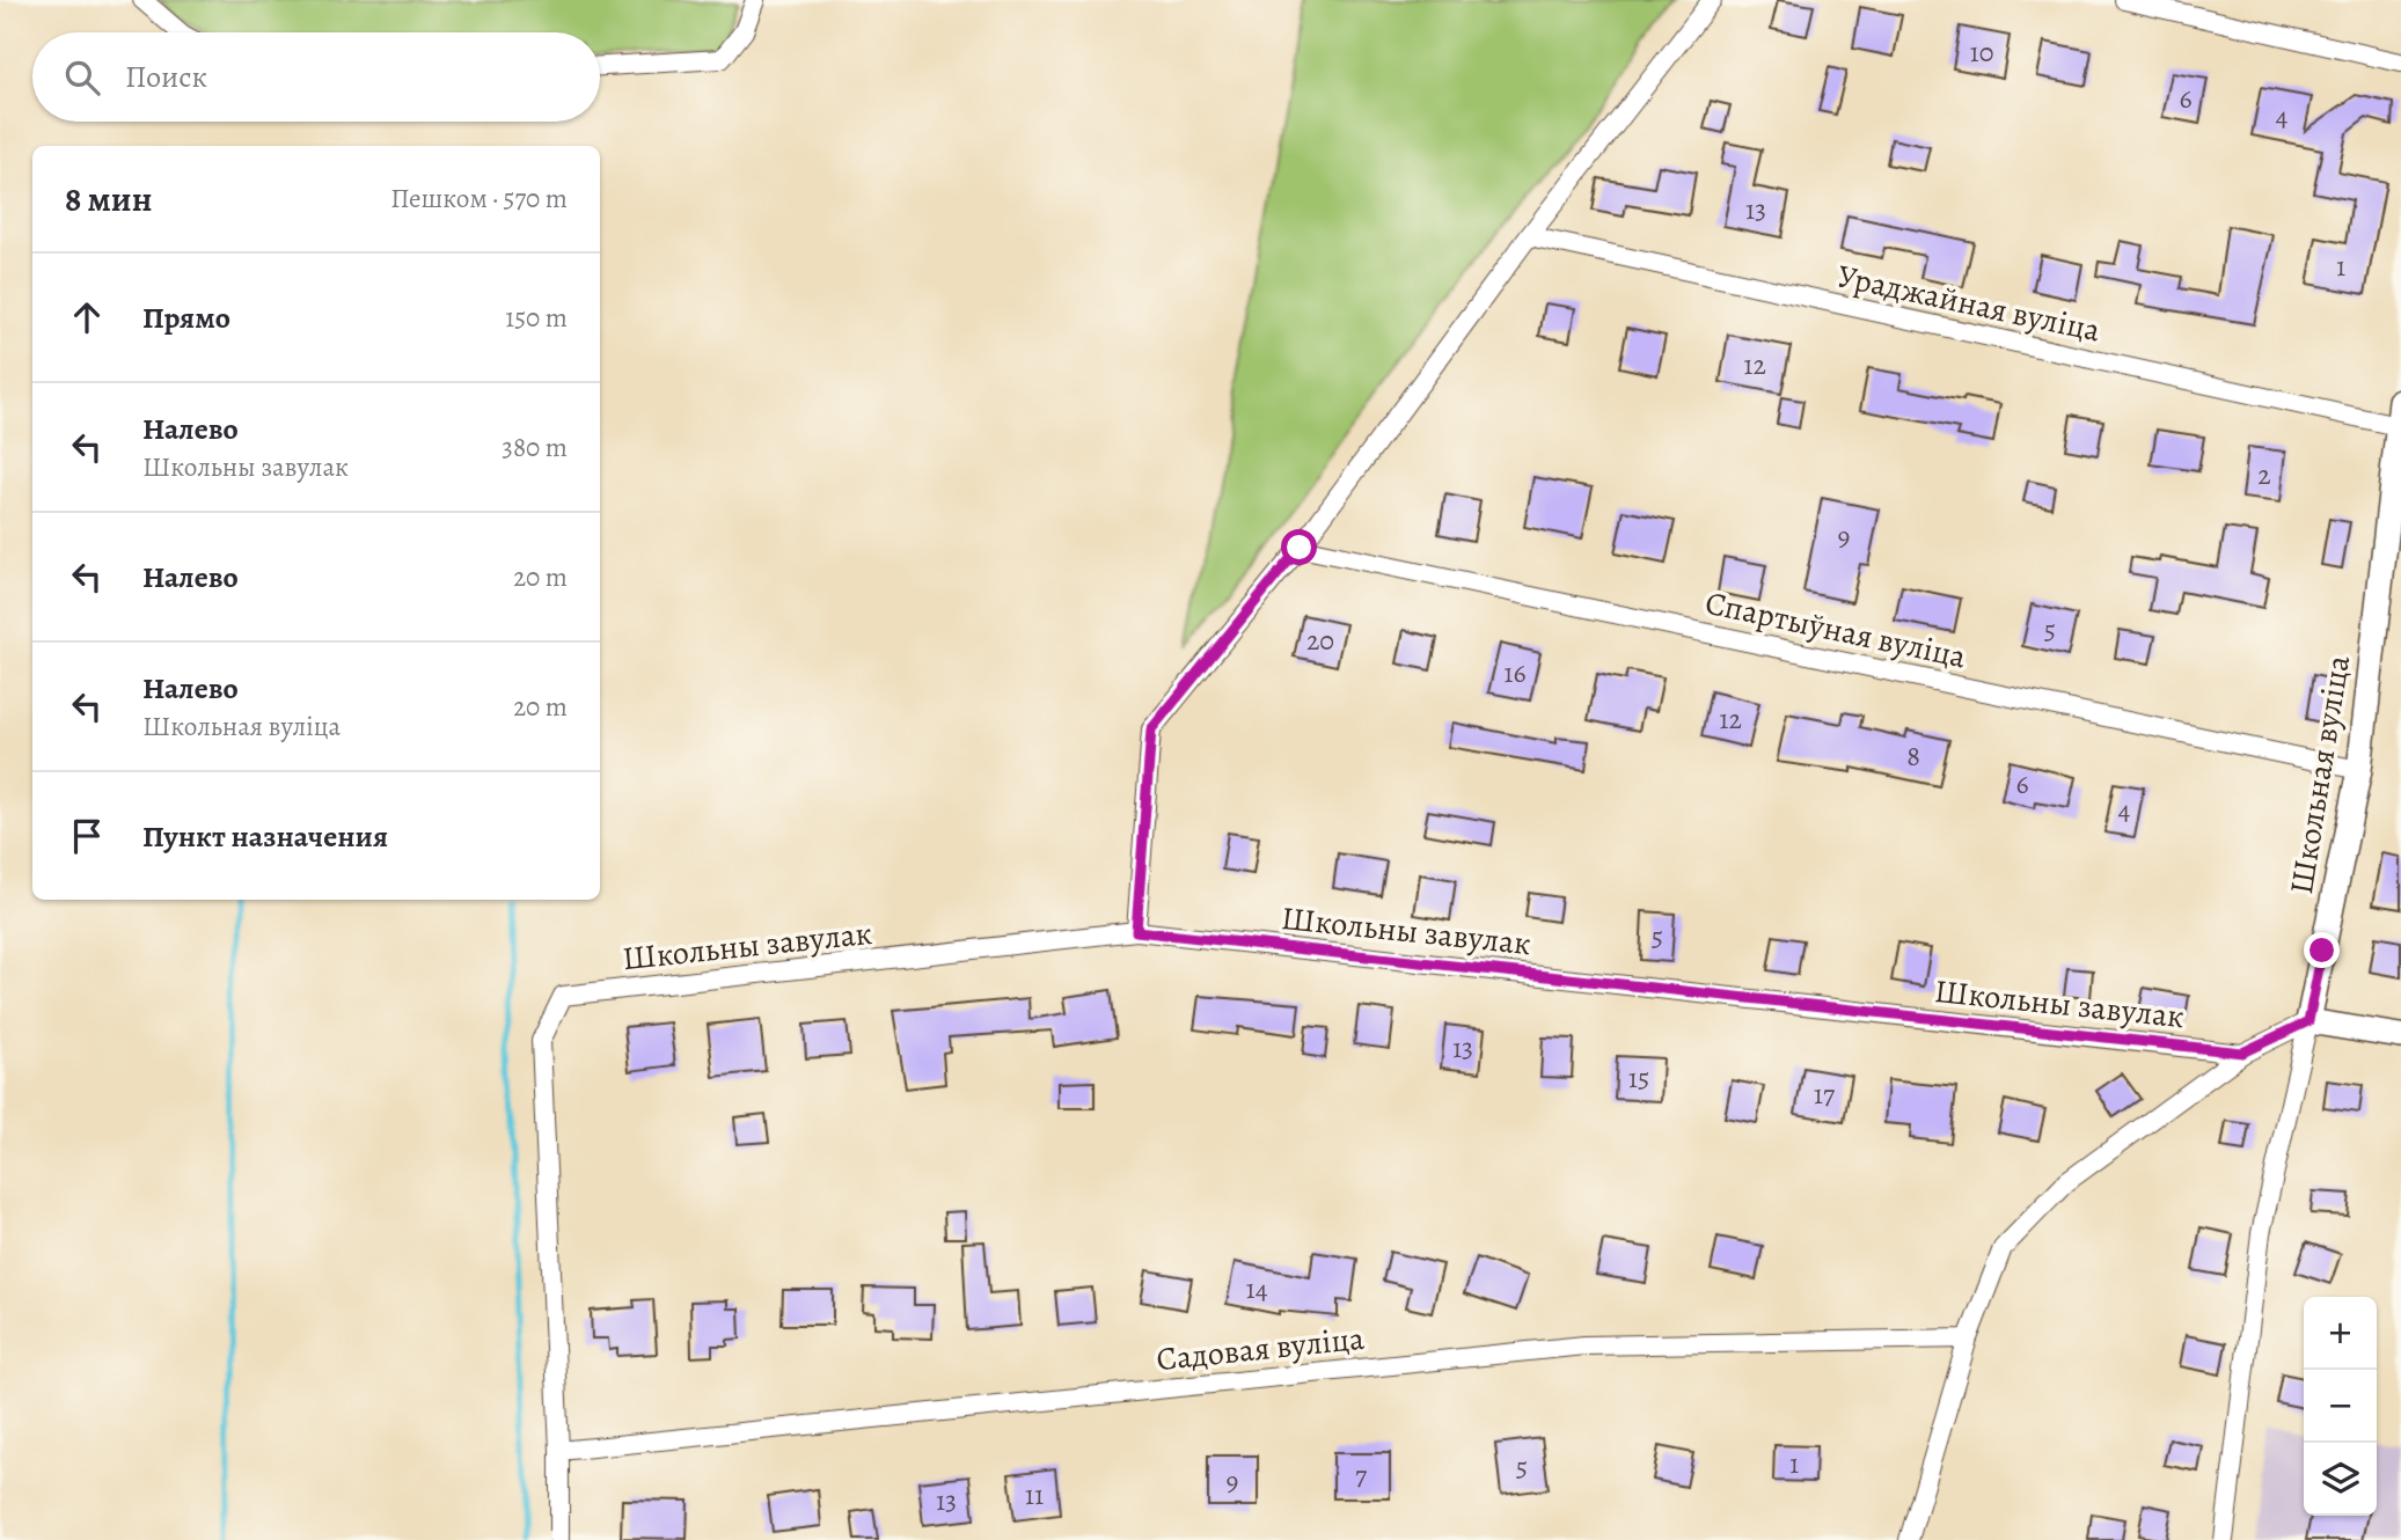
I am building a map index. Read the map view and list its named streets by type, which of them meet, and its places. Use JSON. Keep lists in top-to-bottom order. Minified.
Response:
{"streets":{"street":["Ураджайная вуліца","Спартыўная вуліца","Школьная вуліца","Школьны завулак","Садовая вуліца"]},"crossings":[["Ураджайная вуліца","Школьная вуліца"],["Спартыўная вуліца","Школьная вуліца"],["Школьны завулак","Садовая вуліца"]],"house_numbers":["10","6","4","13","1","12","2","9","5","20","16","12","8","6","4","5","13","15","17","14","1","5","7","9","11","13"],"page":{"search":"Поиск","heading":["8 мин","Пешком · 570 m"],"list":[["Прямо","150 m"],["Налево","Школьны завулак","380 m"],["Налево","20 m"],["Налево","Школьная вуліца","20 m"],"Пункт назначения"],"map_buttons":["+","−"]}}
